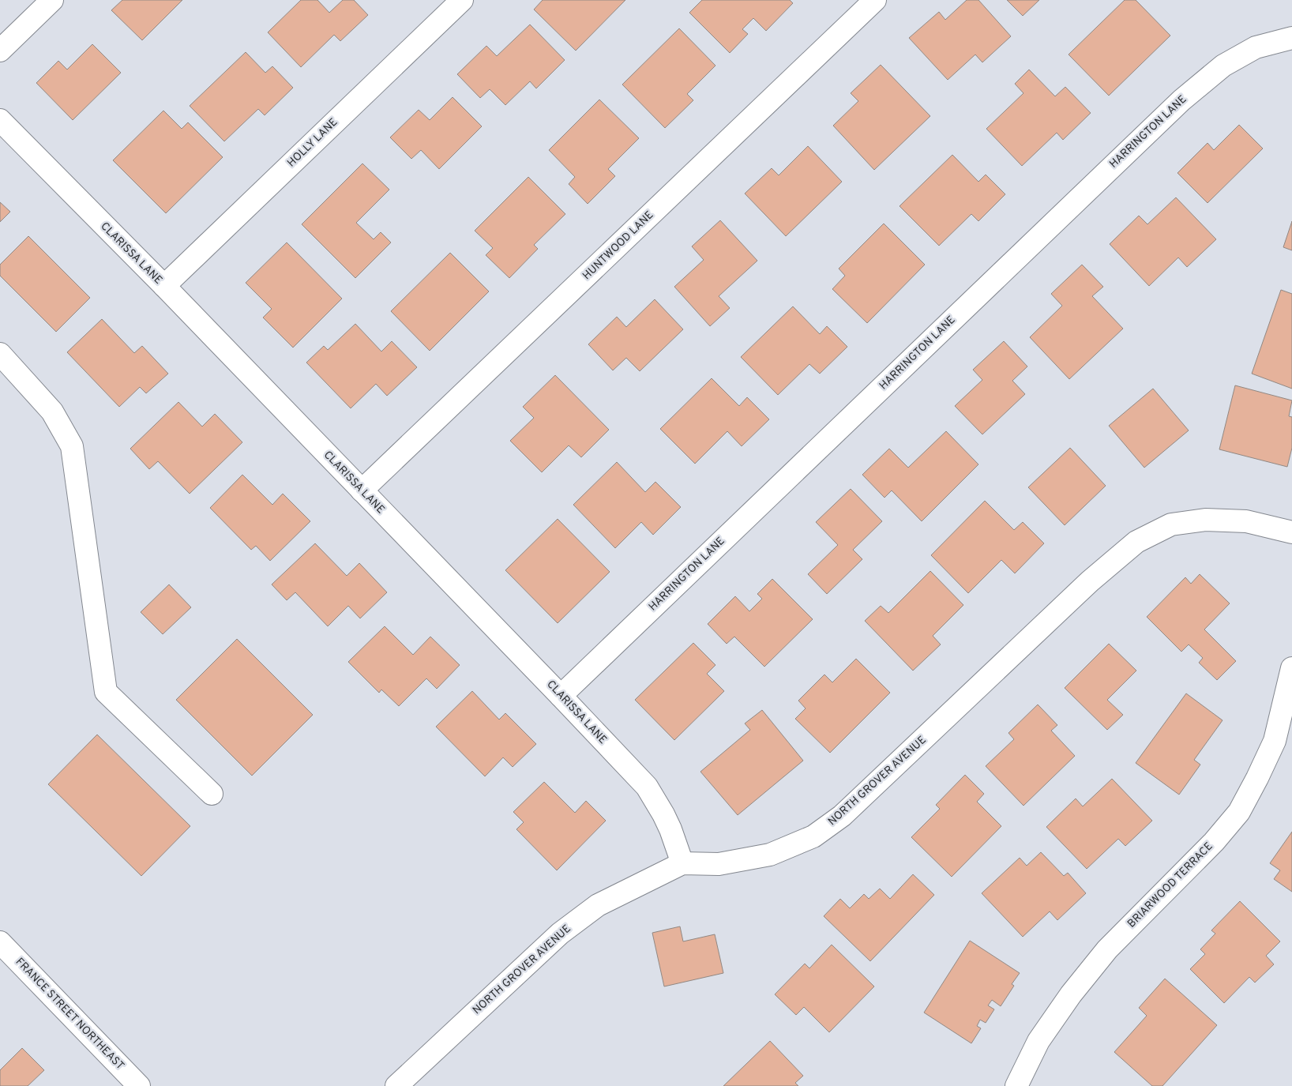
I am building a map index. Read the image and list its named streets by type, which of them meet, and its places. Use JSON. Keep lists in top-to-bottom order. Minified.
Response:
{"streets":{"street":["HARRINGTON LANE","HOLLY LANE","HUNTWOOD LANE","CLARISSA LANE","NORTH GROVER AVENUE","BRIARWOOD TERRACE","FRANCE STREET NORTHEAST"]},"crossings":[["HARRINGTON LANE","CLARISSA LANE"],["HOLLY LANE","CLARISSA LANE"],["HUNTWOOD LANE","CLARISSA LANE"],["CLARISSA LANE","NORTH GROVER AVENUE"]]}
